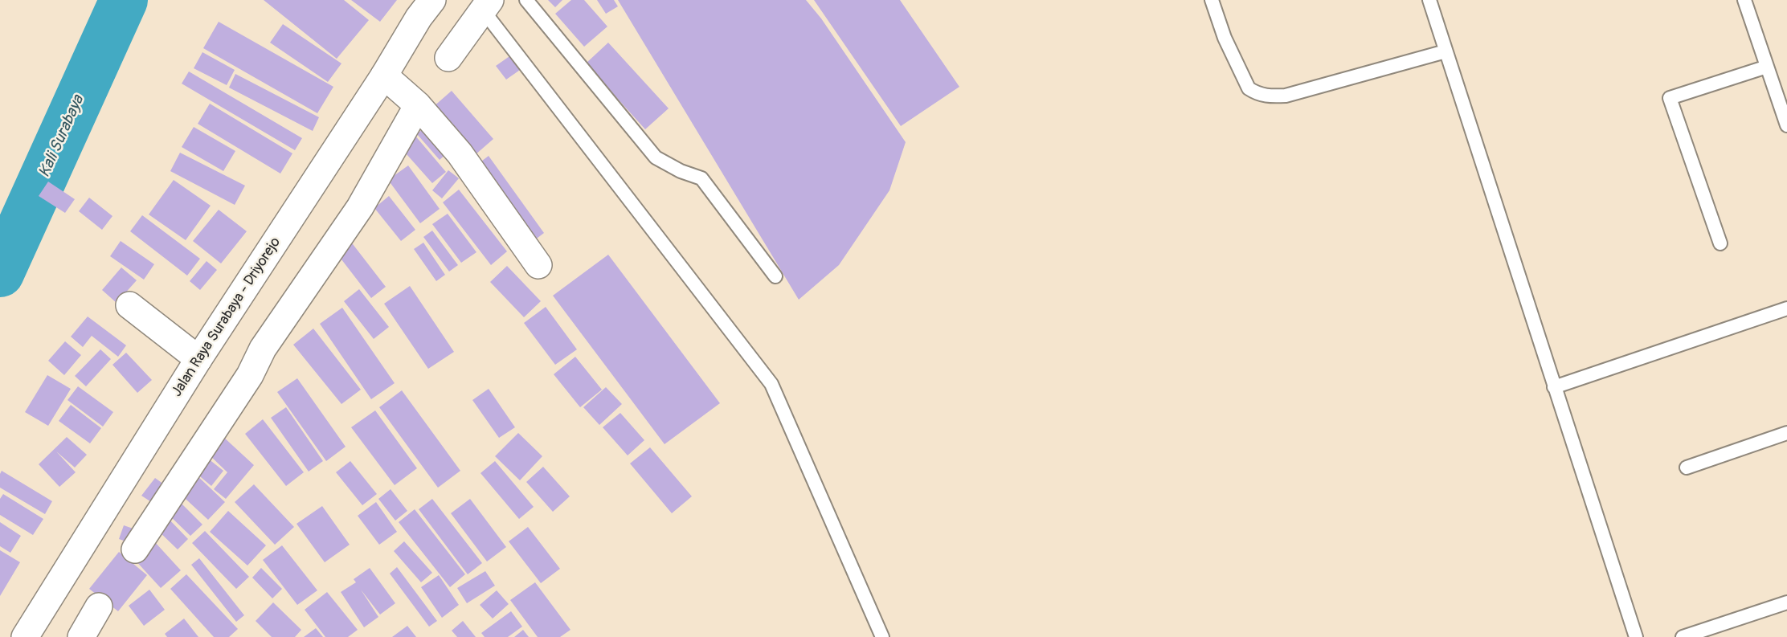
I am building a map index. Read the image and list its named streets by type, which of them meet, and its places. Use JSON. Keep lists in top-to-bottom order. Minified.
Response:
{"streets":{"street":["Jalan Raya Surabaya - Driyorejo"]},"water":["Kali Surabaya"]}
